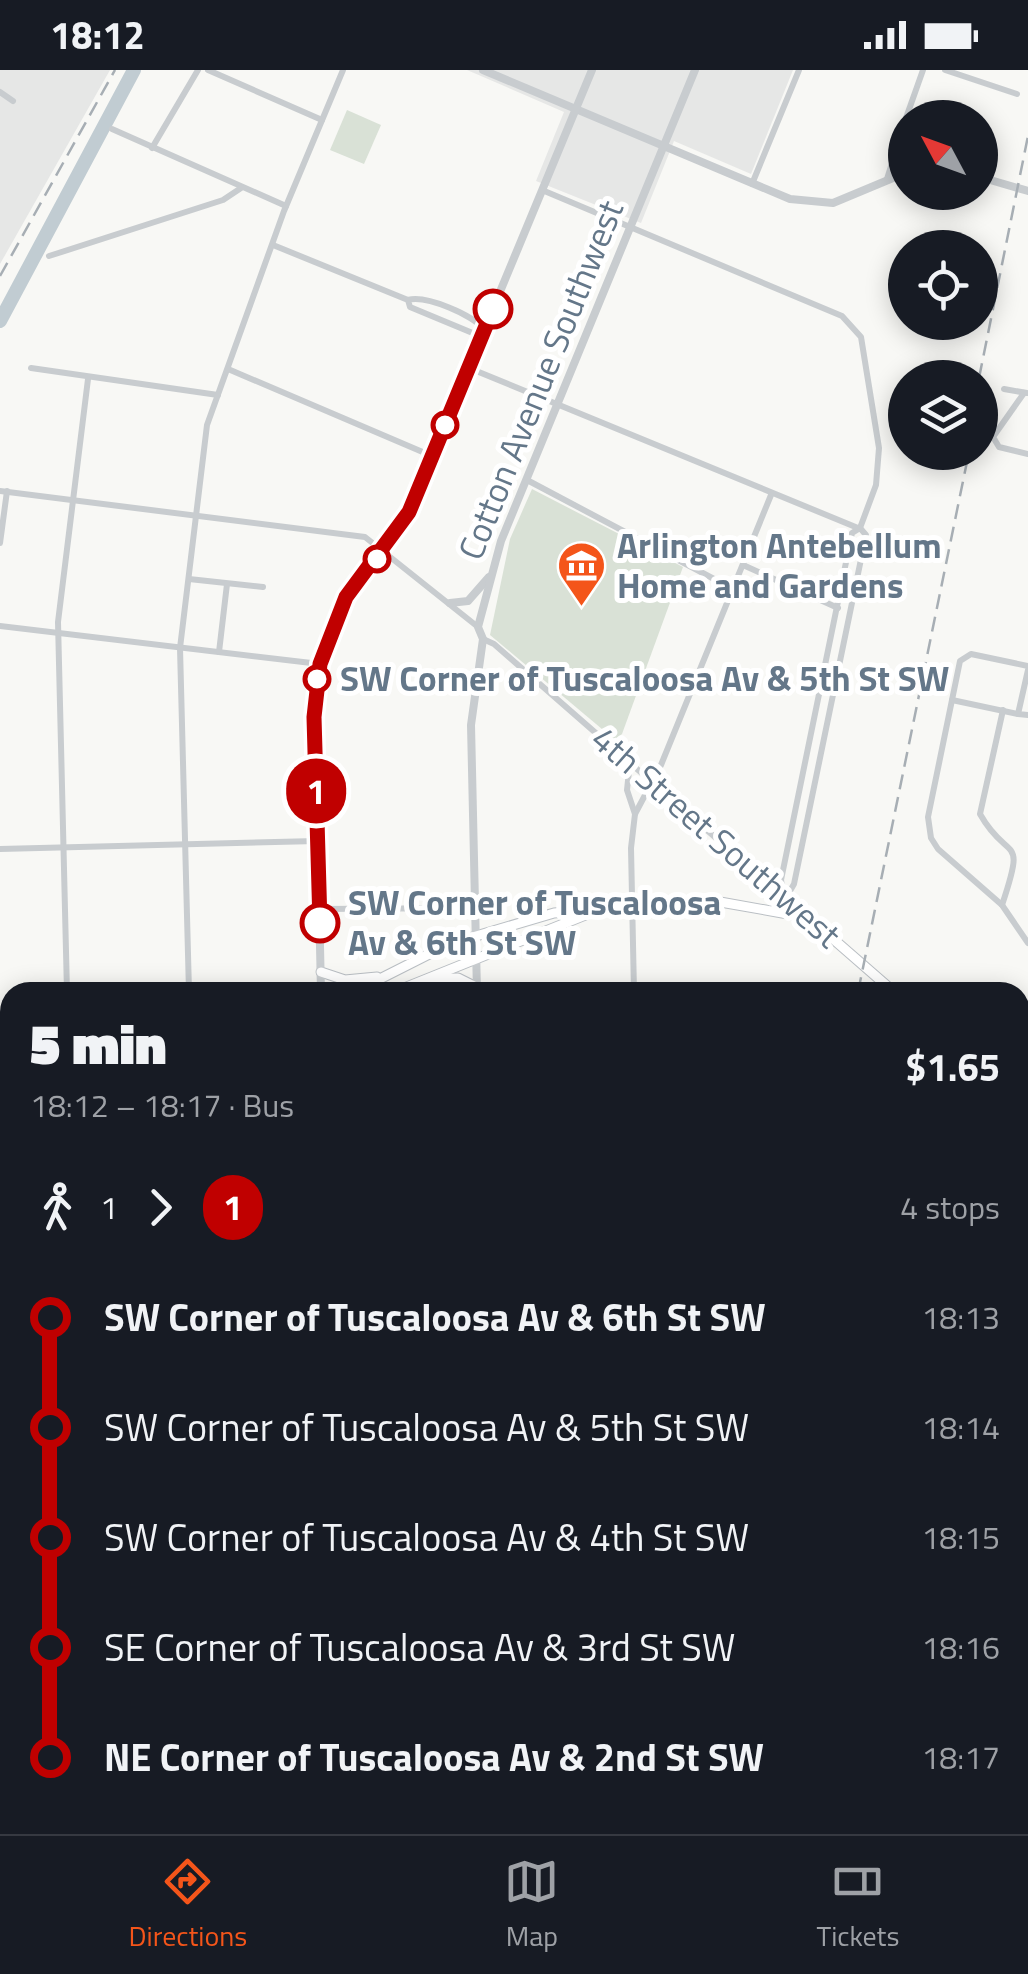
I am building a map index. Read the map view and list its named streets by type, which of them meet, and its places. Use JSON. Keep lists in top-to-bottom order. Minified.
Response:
{"streets":{"main road":["4th Street Southwest"],"street":["Cotton Avenue Southwest"]},"places":{"museum":["Arlington Antebellum Home and Gardens"],"other":["SW Corner of Tuscaloosa Av & 5th St SW","SW Corner of Tuscaloosa Av & 6th St SW"]},"lines":["bus line 1"],"north":"top left","page":{"status":"18:12","on_map":"1","heading":["5 min","18:12 – 18:17 · Bus","$1.65"],"legs":["1","1","4 stops"],"list":[{"name":"SW Corner of Tuscaloosa Av & 6th St SW","value":"18:13"},{"name":"SW Corner of Tuscaloosa Av & 5th St SW","value":"18:14"},{"name":"SW Corner of Tuscaloosa Av & 4th St SW","value":"18:15"},{"name":"SE Corner of Tuscaloosa Av & 3rd St SW","value":"18:16"},{"name":"NE Corner of Tuscaloosa Av & 2nd St SW","value":"18:17"}],"tabs":["Directions","Map","Tickets"]}}
